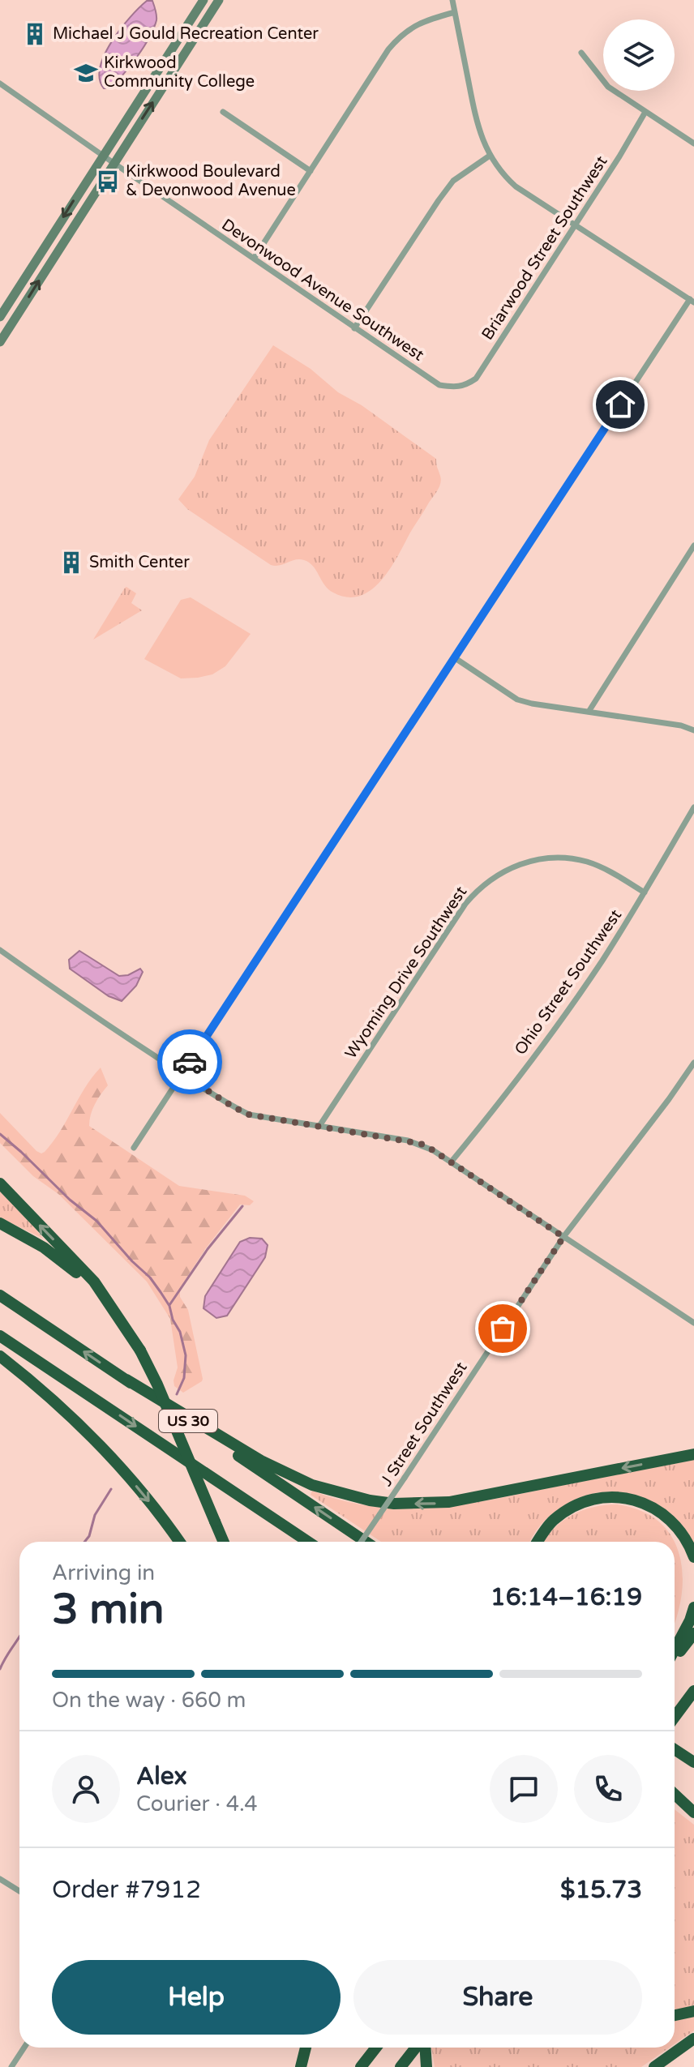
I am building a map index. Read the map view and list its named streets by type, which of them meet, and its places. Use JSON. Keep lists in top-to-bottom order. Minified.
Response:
{"streets":{"highway":["US 30"],"street":["Briarwood Street Southwest","Devonwood Avenue Southwest","Wyoming Drive Southwest","Ohio Street Southwest","J Street Southwest"]},"crossings":[["Briarwood Street Southwest","Devonwood Avenue Southwest"],["Wyoming Drive Southwest","Ohio Street Southwest"]],"places":{"building":["Michael J Gould Recreation Center","Smith Center"],"school or university":["Kirkwood Community College"],"bus stop":["Kirkwood Boulevard & Devonwood Avenue"]},"page":{"heading":["3 min","Arriving in","16:14–16:19"],"panel":["Alex","Courier · 4.4","Order #7912","$15.73"],"bar":"On the way · 660 m","buttons":["Help","Share"]}}
